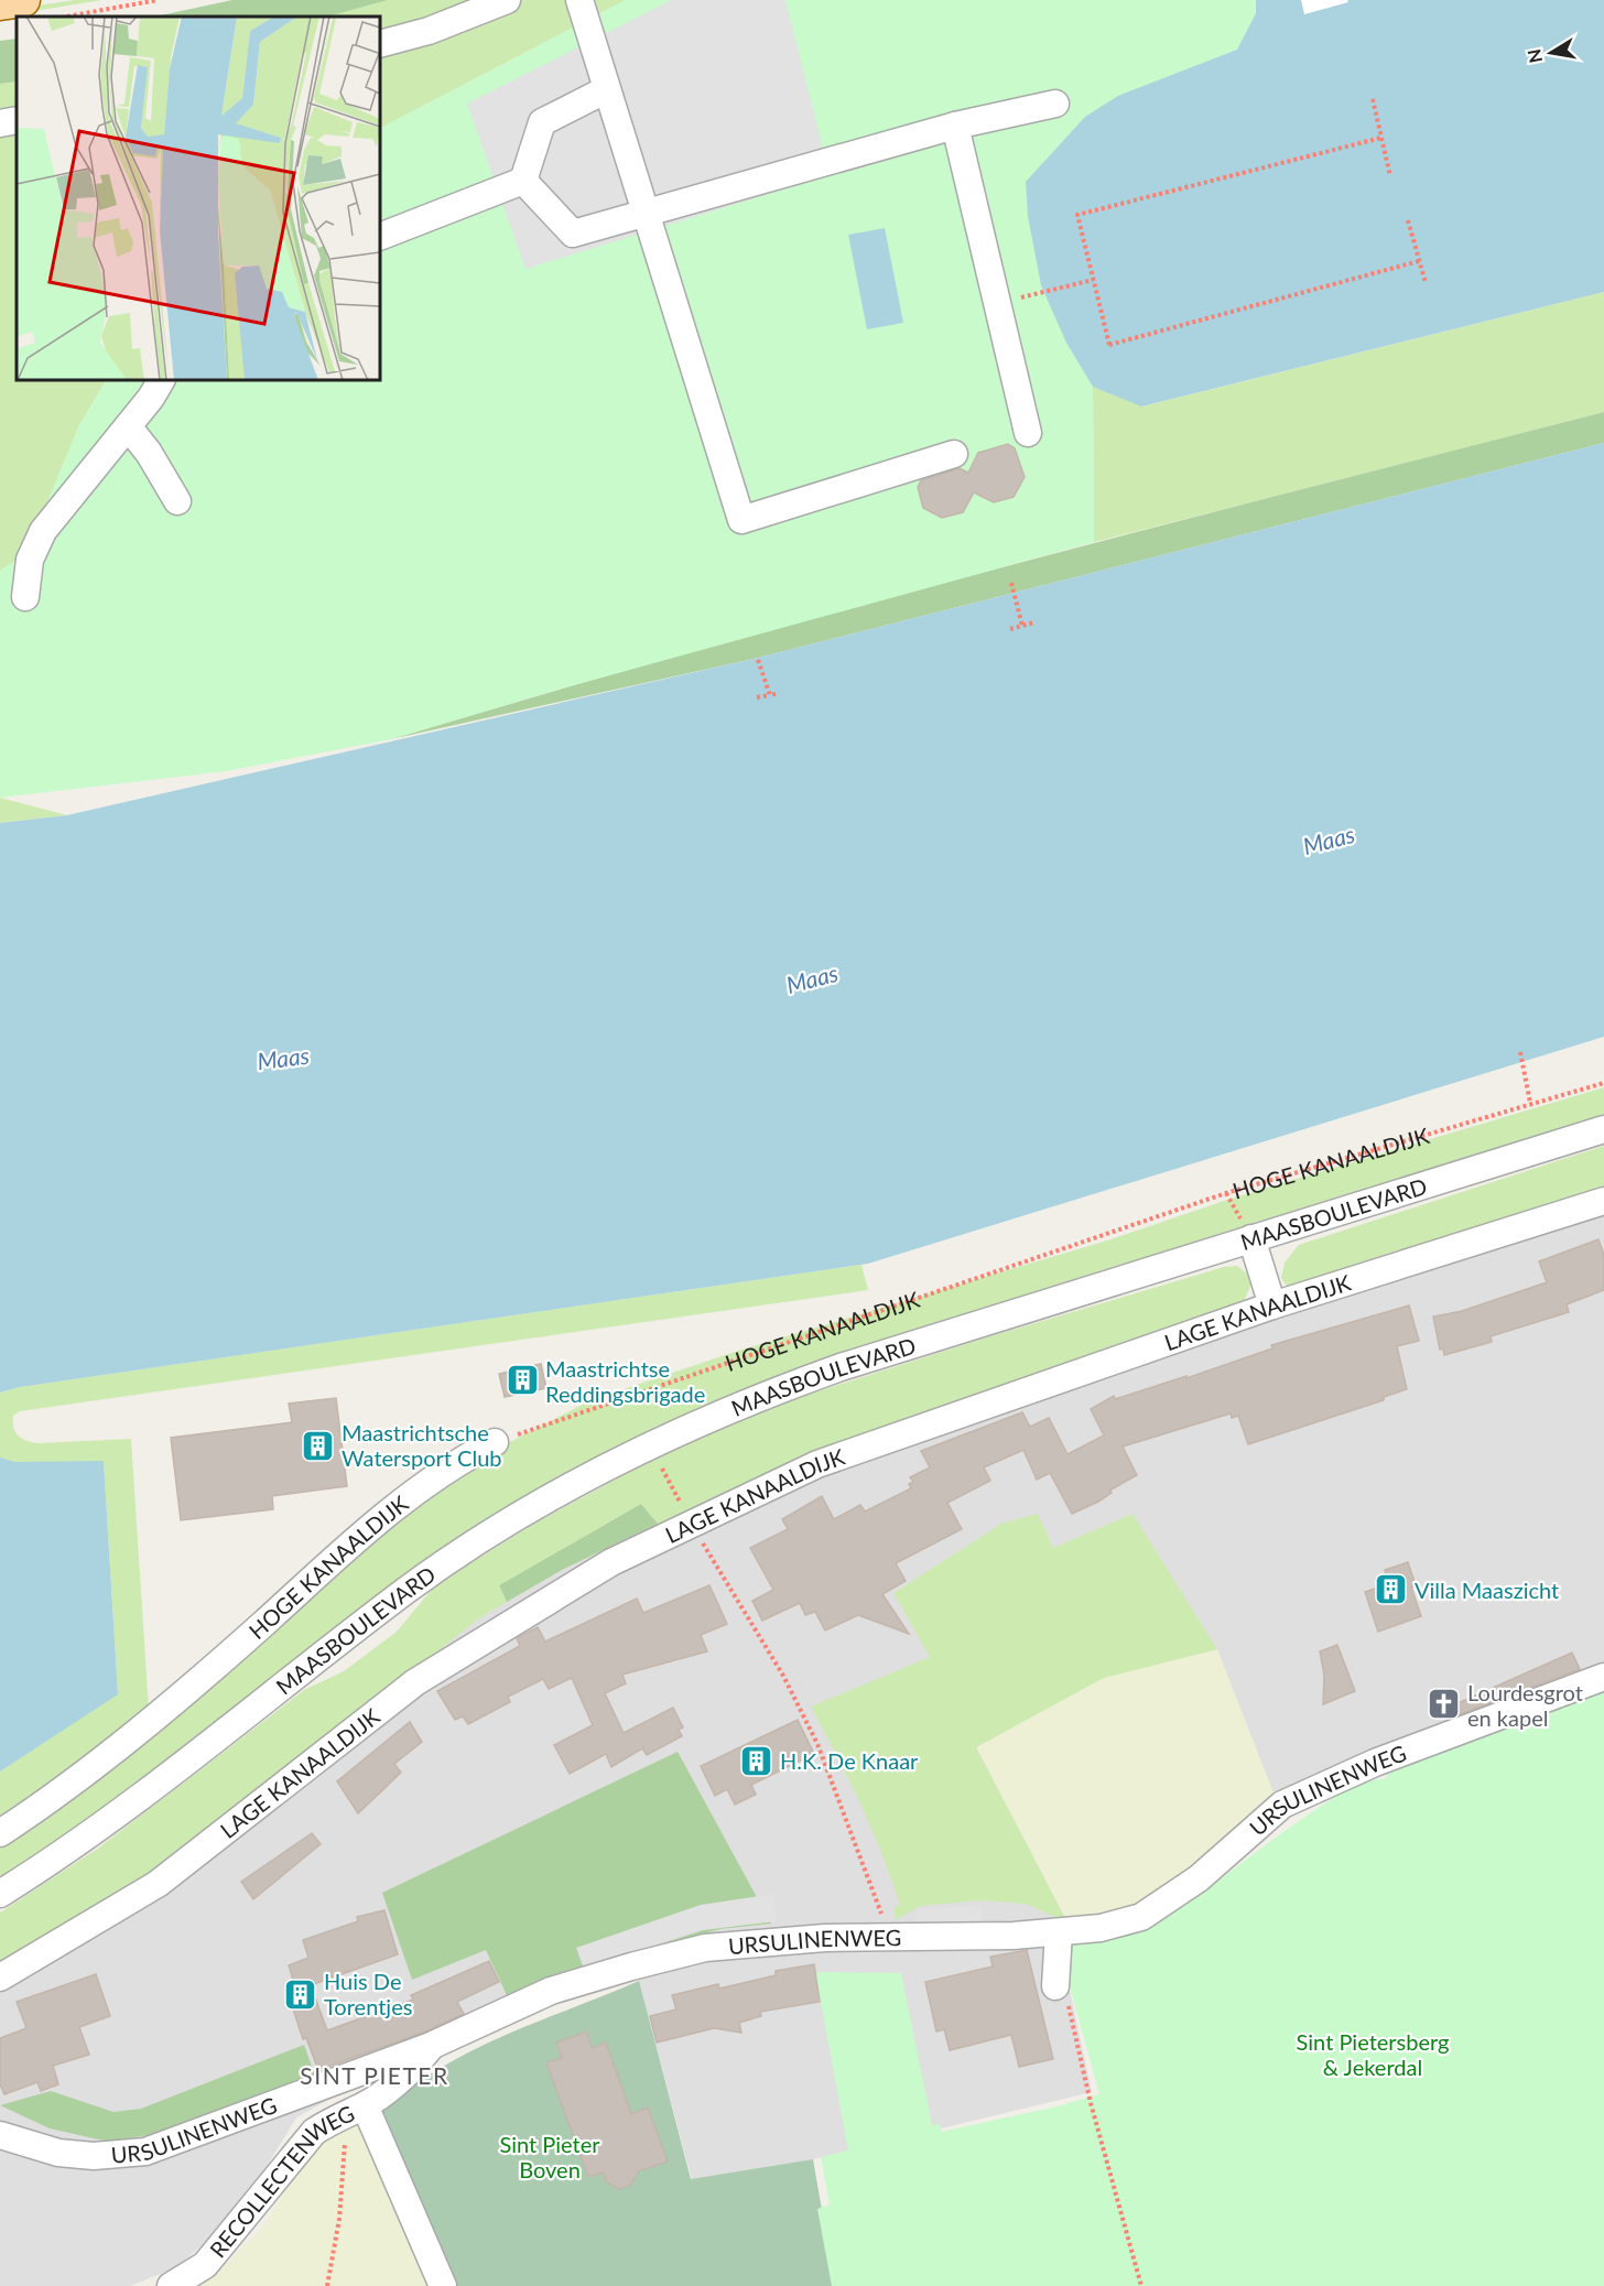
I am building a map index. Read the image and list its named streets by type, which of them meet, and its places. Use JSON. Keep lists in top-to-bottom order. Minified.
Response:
{"streets":{"street":["HOGE KANAALDIJK","MAASBOULEVARD","LAGE KANAALDIJK","URSULINENWEG","RECOLLECTENWEG"]},"crossings":[["URSULINENWEG","RECOLLECTENWEG"]],"districts":["SINT PIETER"],"water":["Maas"],"parks":["Sint Pietersberg & Jekerdal","Sint Pieter Boven"],"places":{"building":["Maastrichtse Reddingsbrigade","Maastrichtsche Watersport Club","Villa Maaszicht","H.K. De Knaar","Huis De Torentjes"],"church":["Lourdesgrot en kapel"]},"north":"left"}
